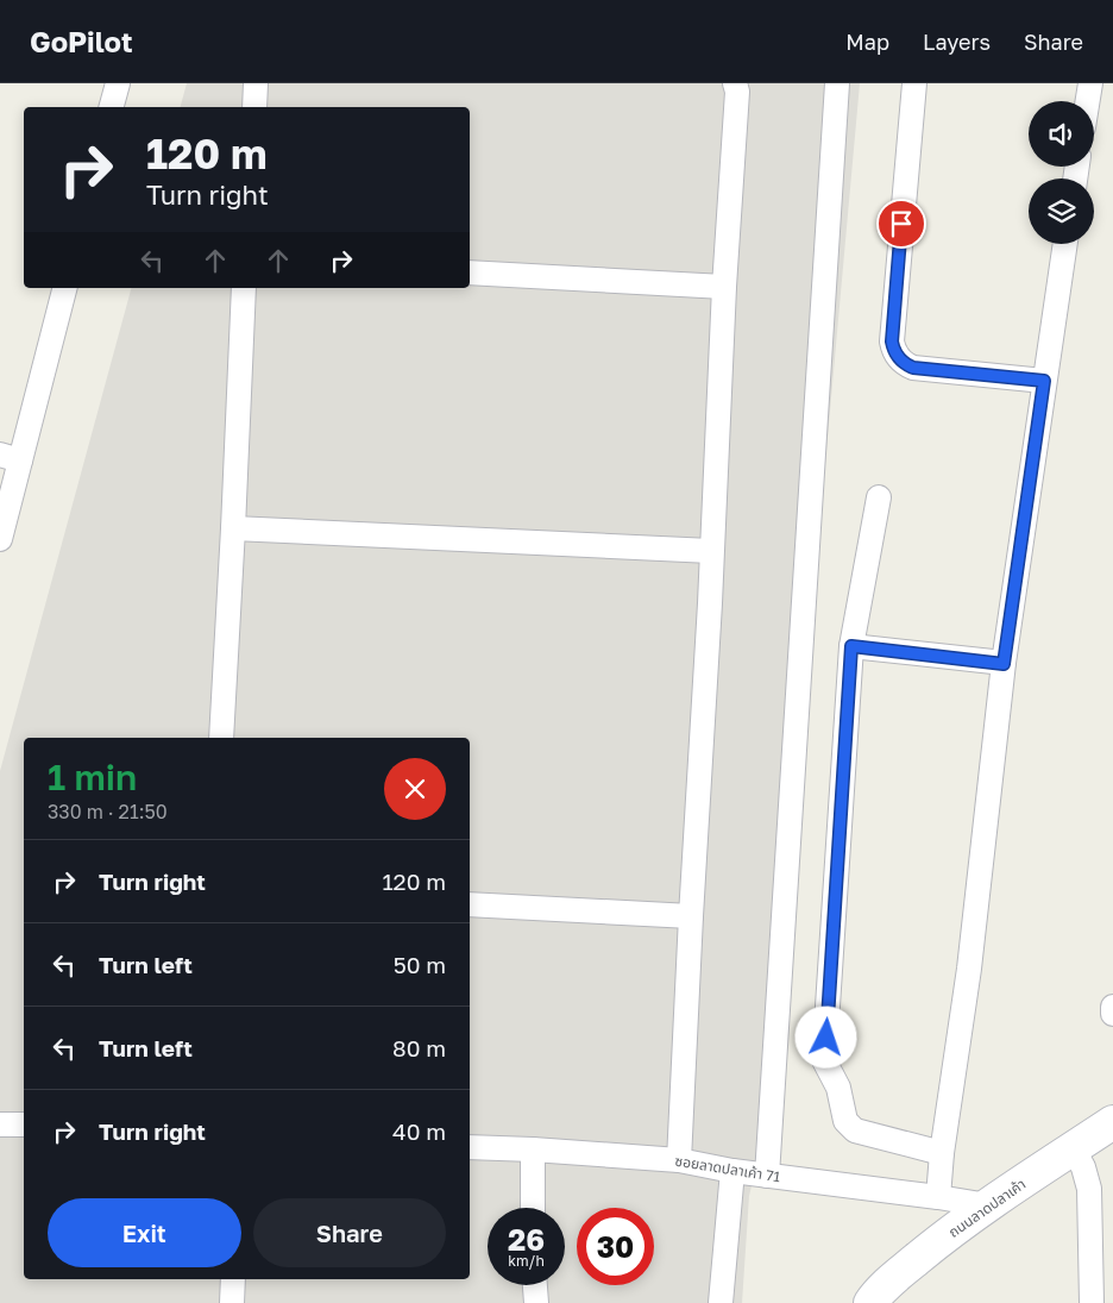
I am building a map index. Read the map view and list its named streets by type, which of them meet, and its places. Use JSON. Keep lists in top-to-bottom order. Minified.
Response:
{"streets":{"main road":["ถนนลาดปลาเค้า"],"street":["ซอยลาดปลาเค้า 71"]},"crossings":[["ซอยลาดปลาเค้า 71","ถนนลาดปลาเค้า"]],"page":{"header":"GoPilot","nav":["Map","Layers","Share"],"turn":["120 m","Turn right"],"heading":["1 min","330 m · 21:50"],"list":[{"name":"Turn right","value":"120 m"},{"name":"Turn left","value":"50 m"},{"name":"Turn left","value":"80 m"},{"name":"Turn right","value":"40 m"}],"buttons":["Exit","Share"],"speed":"26 km/h","limit":"30"}}
